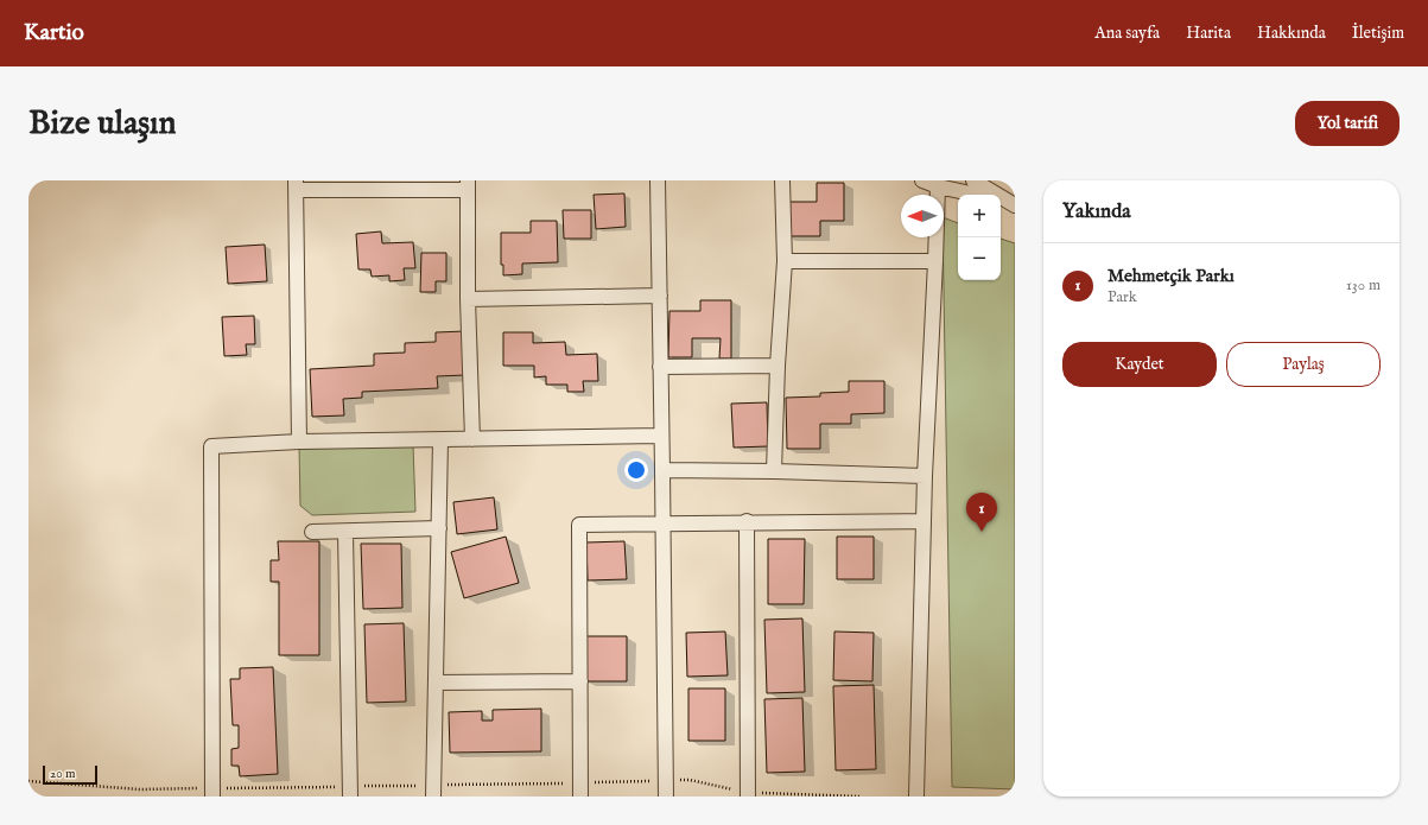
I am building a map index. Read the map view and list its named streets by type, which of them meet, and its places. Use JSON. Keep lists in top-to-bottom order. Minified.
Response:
{"scale_bar":"20 m","north":"left","page":{"header":"Kartio","nav":["Ana sayfa","Harita","Hakkında","İletişim"],"buttons":["Yol tarifi",["Kaydet","Paylaş"]],"title":"Bize ulaşın","heading":"Yakında","map_buttons":["+","−"],"list":[{"mark":"1","name":"Mehmetçik Parkı","note":"Park","value":"130 m"}],"pins":"1","scale":"20 m"}}
